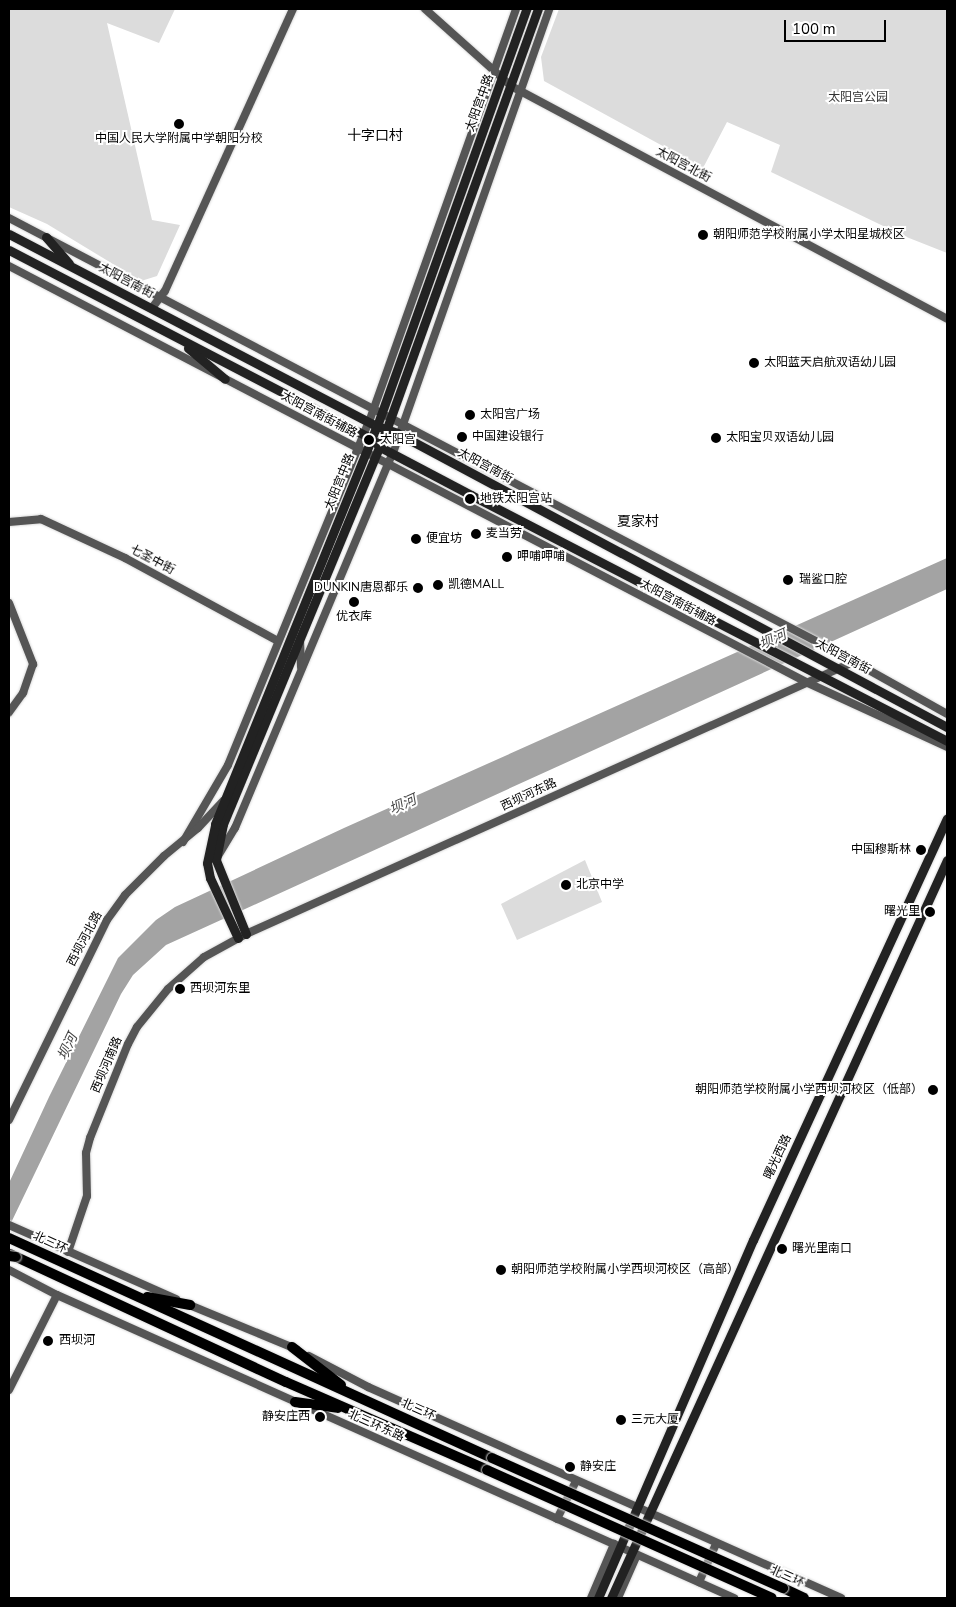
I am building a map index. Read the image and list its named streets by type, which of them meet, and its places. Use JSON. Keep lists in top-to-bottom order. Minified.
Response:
{"streets":{"highway":["北三环"],"main road":["太阳宫中路","太阳宫南街","曙光西路"],"street":["太阳宫北街","太阳宫南街辅路","七圣中街","西坝河东路","西坝河北路","西坝河南路","北三环东路"]},"crossings":[["太阳宫中路","太阳宫北街"],["太阳宫中路","太阳宫南街"],["太阳宫中路","太阳宫南街辅路"],["太阳宫中路","七圣中街"],["太阳宫中路","西坝河东路"],["太阳宫中路","西坝河北路"],["太阳宫中路","西坝河南路"],["太阳宫南街","西坝河东路"],["太阳宫南街辅路","西坝河东路"],["西坝河东路","西坝河南路"],["曙光西路","北三环东路"]],"districts":["十字口村","夏家村"],"water":["坝河"],"parks":["太阳宫公园"],"places":["中国人民大学附属中学朝阳分校","朝阳师范学校附属小学太阳星城校区","太阳蓝天启航双语幼儿园","太阳宫广场","中国建设银行","太阳宝贝双语幼儿园","太阳宫","地铁太阳宫站","麦当劳","便宜坊","呷哺呷哺","瑞鲨口腔","凯德MALL","DUNKIN唐恩都乐","优衣库","中国穆斯林","北京中学","曙光里","西坝河东里","朝阳师范学校附属小学西坝河校区（低部）","曙光里南口","朝阳师范学校附属小学西坝河校区（高部）","西坝河","静安庄西","三元大厦","静安庄"],"scale_bar":"100 m"}
